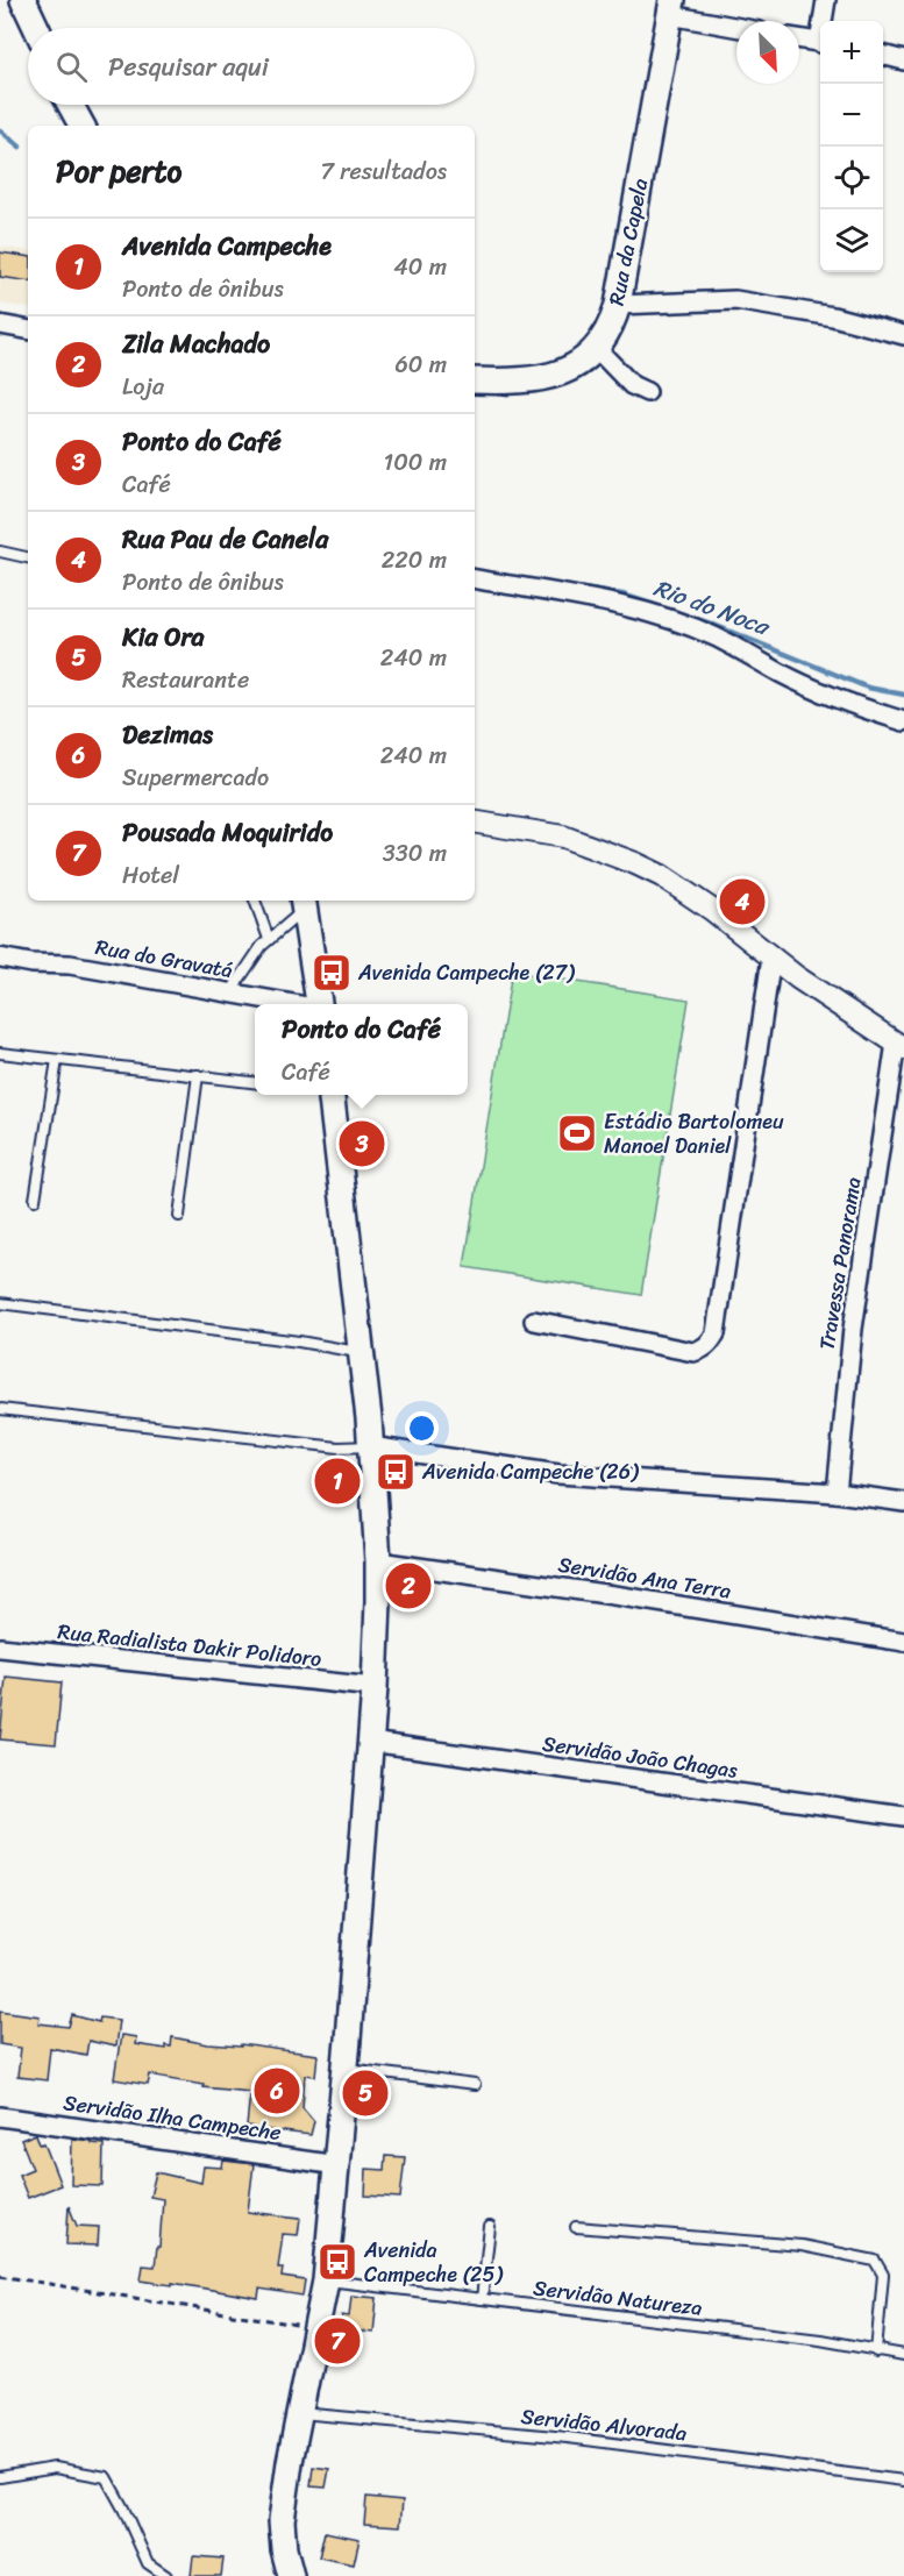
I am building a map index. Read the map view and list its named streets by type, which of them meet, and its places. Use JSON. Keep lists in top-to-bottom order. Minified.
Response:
{"streets":{"main road":["Rua da Capela"],"street":["Rua do Gravatá","Travessa Panorama","Servidão Ana Terra","Rua Radialista Dakir Polidoro","Servidão João Chagas","Servidão Ilha Campeche"],"lane":["Servidão Natureza","Servidão Alvorada"]},"water":["Rio do Noca"],"places":{"bus stop":["Avenida Campeche (27)","Avenida Campeche (26)","Avenida Campeche (25)"],"sports":["Estádio Bartolomeu Manoel Daniel"]},"north":"bottom right","page":{"map_buttons":["+","−"],"search":"Pesquisar aqui","heading":["Por perto","7 resultados"],"list":[{"mark":"1","name":"Avenida Campeche","note":"Ponto de ônibus","value":"40 m"},{"mark":"2","name":"Zila Machado","note":"Loja","value":"60 m"},{"mark":"3","name":"Ponto do Café","note":"Café","value":"100 m"},{"mark":"4","name":"Rua Pau de Canela","note":"Ponto de ônibus","value":"220 m"},{"mark":"5","name":"Kia Ora","note":"Restaurante","value":"240 m"},{"mark":"6","name":"Dezimas","note":"Supermercado","value":"240 m"},{"mark":"7","name":"Pousada Moquirido","note":"Hotel","value":"330 m"}],"pins":["4","3","1","2","6","5","7"],"popup":["Ponto do Café","Café"]}}
